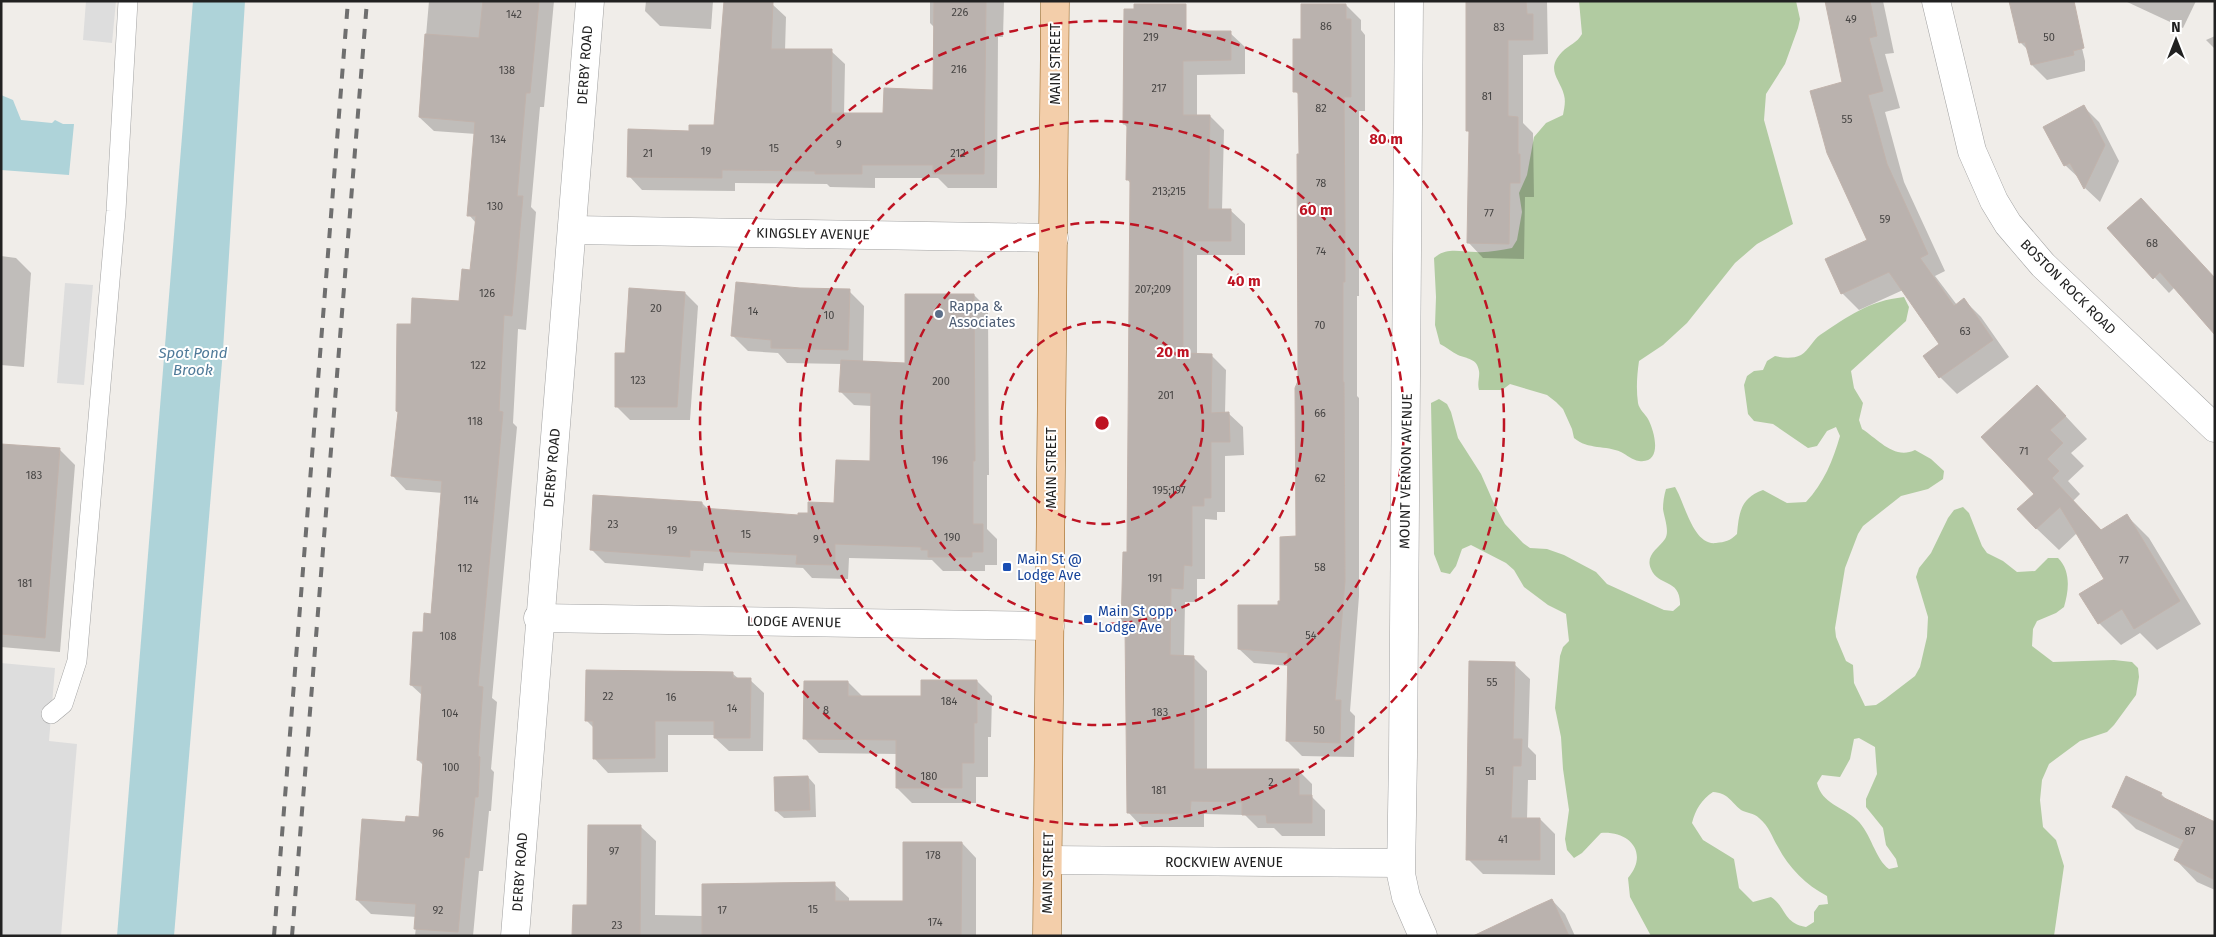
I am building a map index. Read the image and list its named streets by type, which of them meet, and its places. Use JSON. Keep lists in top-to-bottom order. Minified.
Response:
{"streets":{"main road":["MAIN STREET"],"street":["DERBY ROAD","KINGSLEY AVENUE","BOSTON ROCK ROAD","MOUNT VERNON AVENUE","LODGE AVENUE","ROCKVIEW AVENUE"]},"crossings":[["MAIN STREET","KINGSLEY AVENUE"],["MAIN STREET","LODGE AVENUE"],["MAIN STREET","ROCKVIEW AVENUE"],["DERBY ROAD","KINGSLEY AVENUE"],["DERBY ROAD","LODGE AVENUE"],["MOUNT VERNON AVENUE","ROCKVIEW AVENUE"]],"water":["Spot Pond Brook"],"places":{"other":["Rappa & Associates"],"transit":["Main St @ Lodge Ave","Main St opp Lodge Ave"]},"house_numbers":["226","142","49","86","83","219","50","216","138","217","81","82","55","134","9","15","19","21","212","78","213;215","130","77","59","68","74","207;209","126","20","14","10","70","63","122","123","200","201","66","118","71","196","183","62","195;197","114","23","19","15","190","9","77","58","112","191","181","54","108","55","22","16","184","14","8","183","104","50","100","51","180","2","181","87","96","41","97","178","15","92","17","174","23"],"north":"top","rings":["80 m","60 m","40 m","20 m"]}
